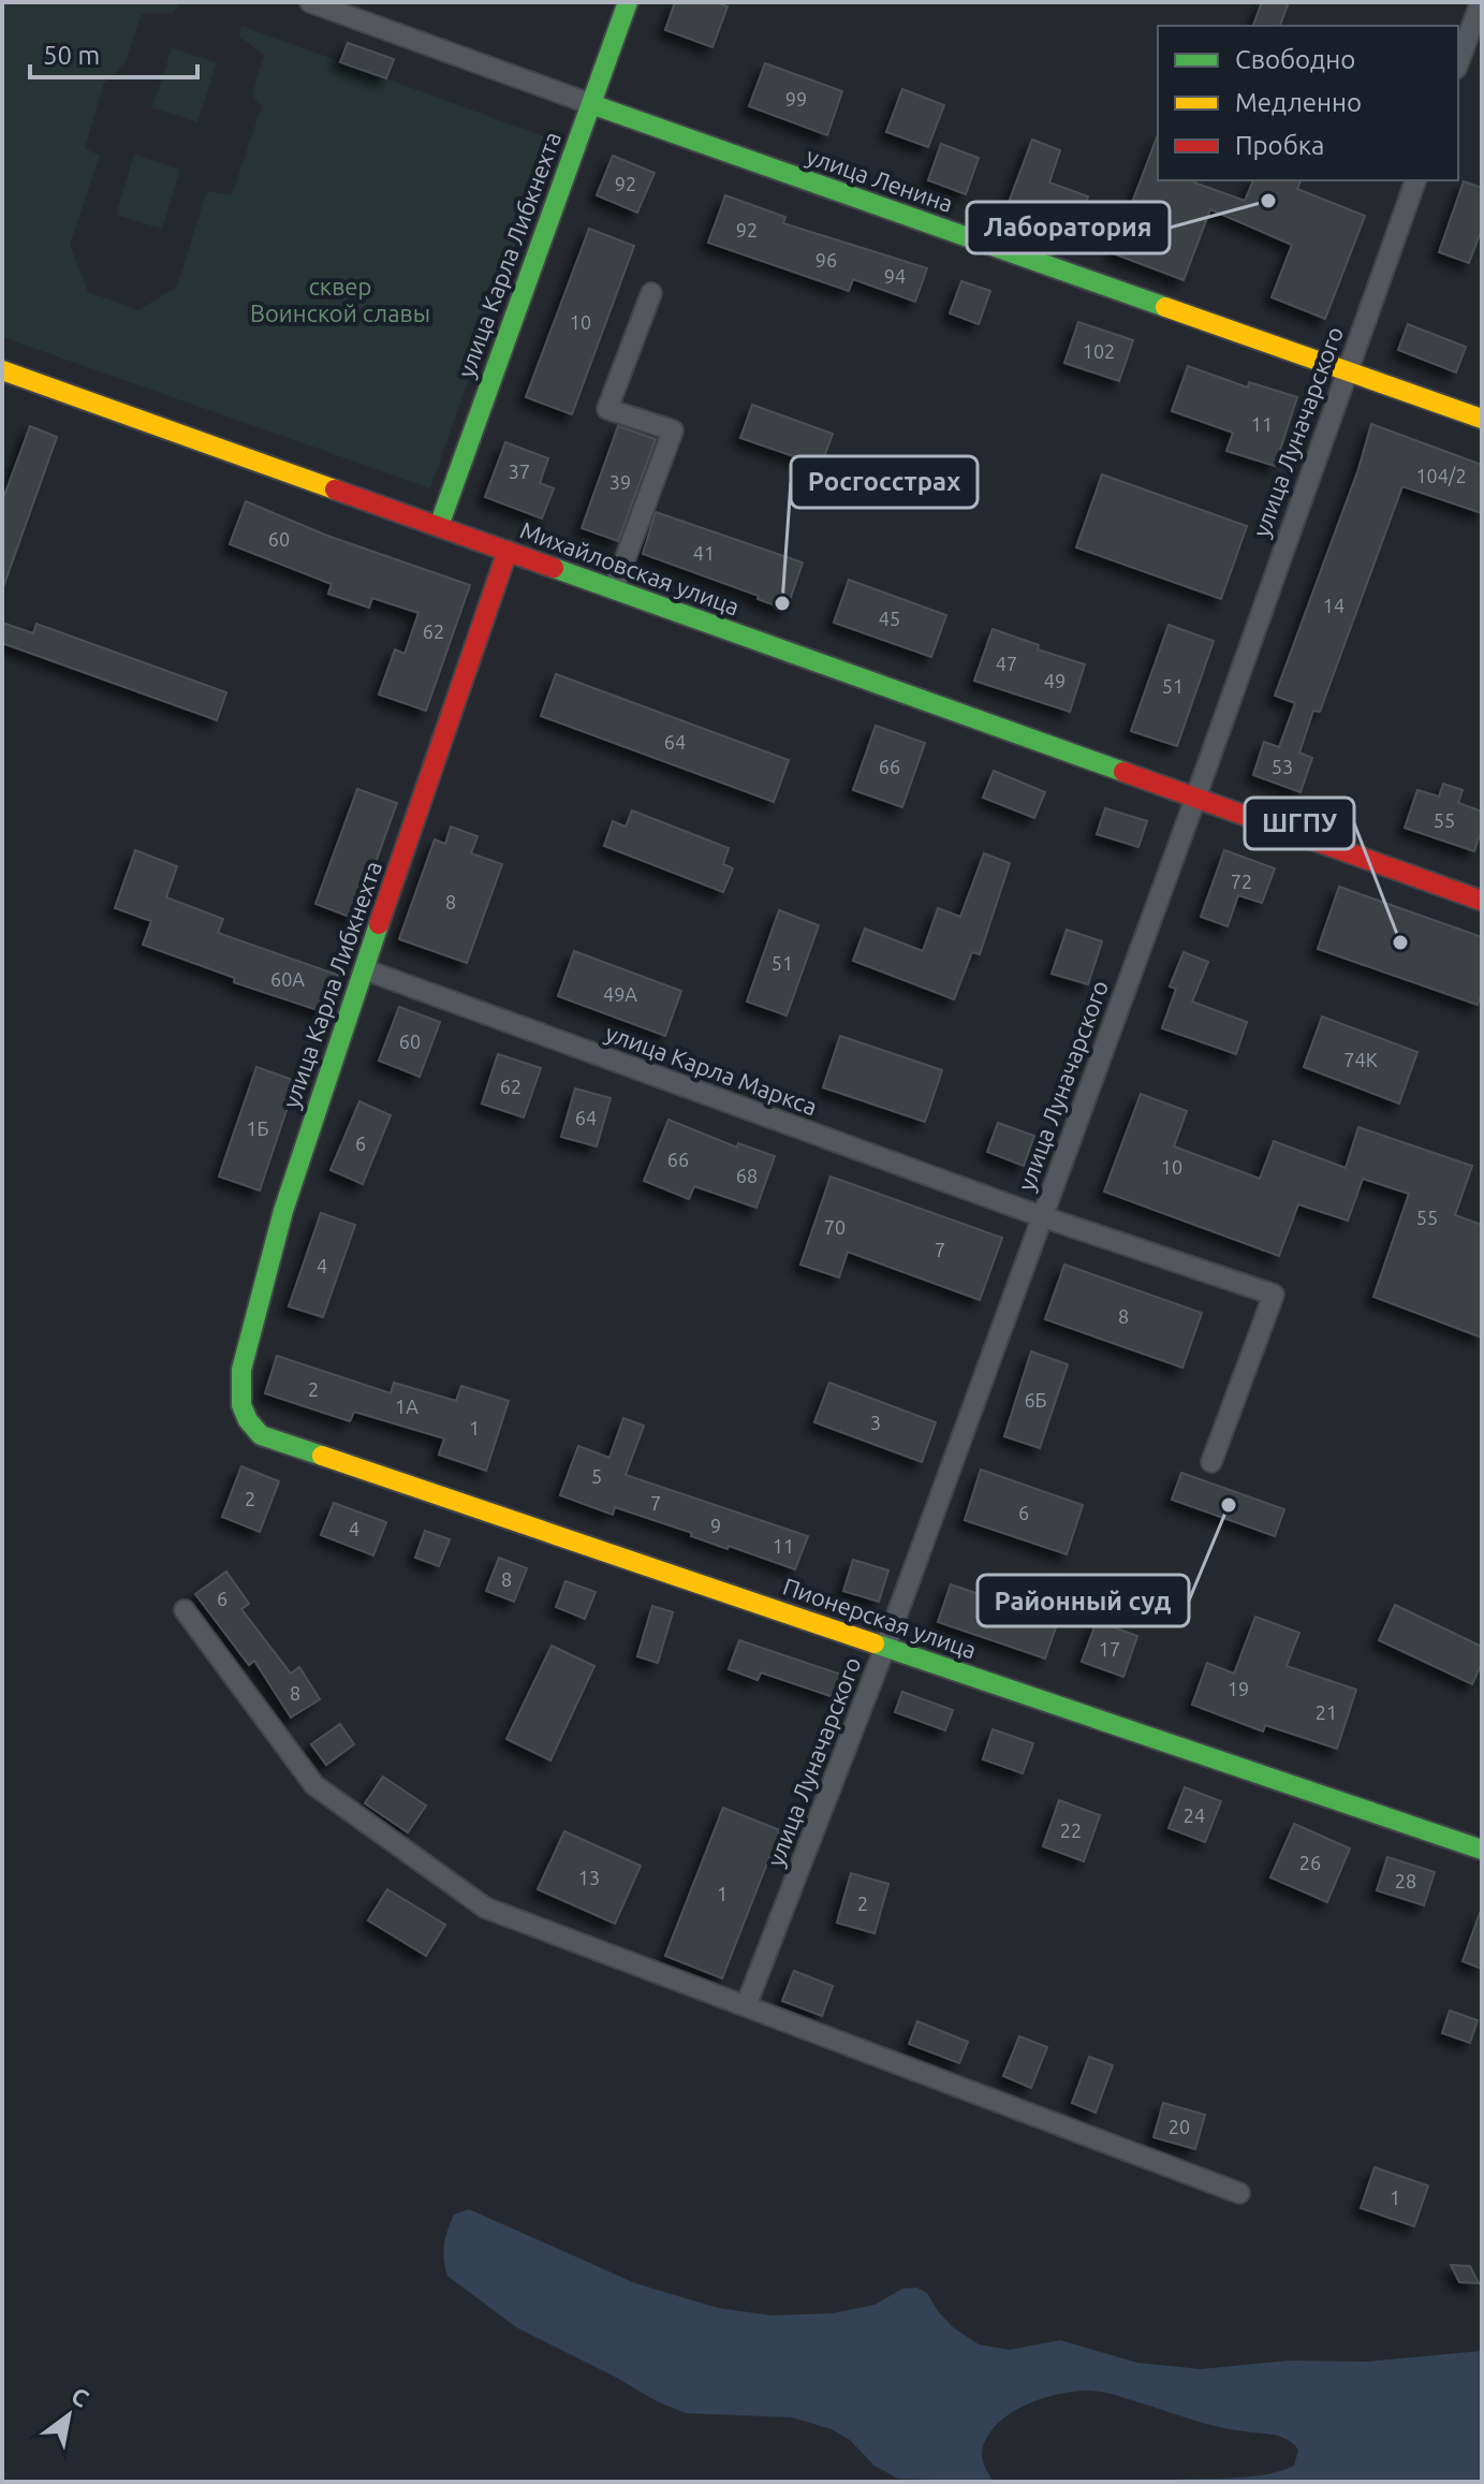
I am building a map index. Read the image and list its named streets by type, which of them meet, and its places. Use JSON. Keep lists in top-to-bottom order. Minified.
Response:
{"streets":{"street":["улица Ленина","улица Карла Либкнехта","улица Луначарского","Михайловская улица","улица Карла Маркса","Пионерская улица"]},"crossings":[["улица Ленина","улица Карла Либкнехта"],["улица Ленина","улица Луначарского"],["улица Карла Либкнехта","Михайловская улица"],["улица Карла Либкнехта","улица Карла Маркса"],["улица Карла Либкнехта","Пионерская улица"],["улица Луначарского","Михайловская улица"],["улица Луначарского","улица Карла Маркса"],["улица Луначарского","Пионерская улица"]],"parks":["сквер Воинской славы"],"places":["Лаборатория","Росгосстрах","ШГПУ","Районный суд"],"house_numbers":["99","92","92","96","94","10","102","11","37","104/2","39","60","41","14","45","62","47","49","51","64","66","53","55","72","8","51","60А","49А","60","74К","62","64","1Б","6","66","10","68","55","70","7","4","8","2","6Б","1А","3","1","5","2","7","6","9","4","11","8","6","17","19","8","21","24","22","26","13","28","1","2","20","1"],"legend":["Свободно","Медленно","Пробка"],"scale_bar":"50 m","north":"top right"}
